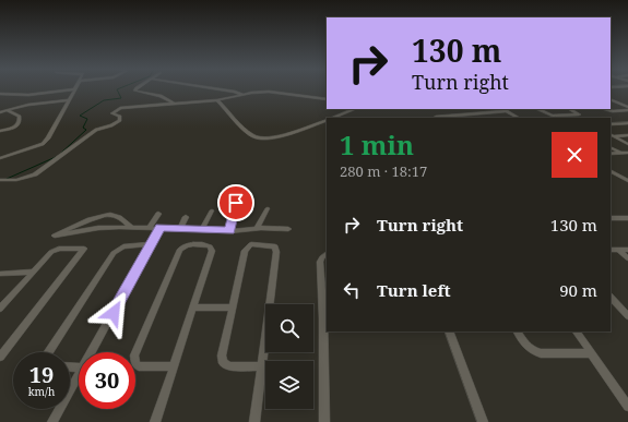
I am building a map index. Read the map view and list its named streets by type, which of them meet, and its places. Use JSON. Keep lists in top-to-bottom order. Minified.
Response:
{"page":{"turn":["130 m","Turn right"],"heading":["1 min","280 m · 18:17"],"list":[{"name":"Turn right","value":"130 m"},{"name":"Turn left","value":"90 m"}],"speed":"19 km/h","limit":"30"}}
